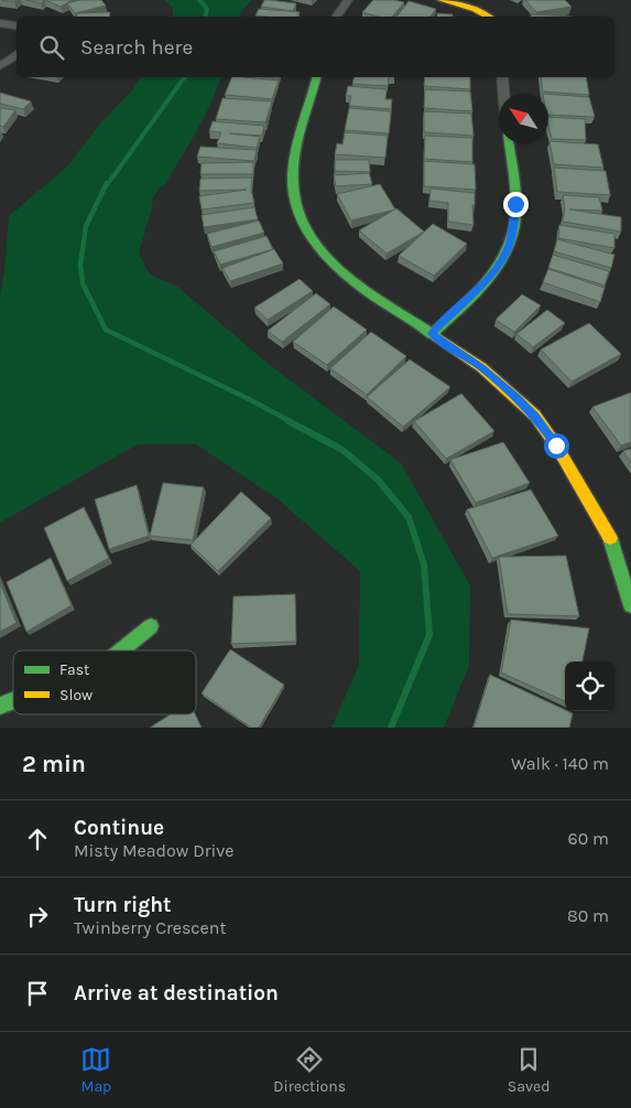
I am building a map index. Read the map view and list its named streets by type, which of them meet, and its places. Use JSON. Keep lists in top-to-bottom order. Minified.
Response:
{"legend":["Fast","Slow"],"north":"top left","page":{"search":"Search here","heading":["2 min","Walk · 140 m"],"list":[["Continue","Misty Meadow Drive","60 m"],["Turn right","Twinberry Crescent","80 m"],"Arrive at destination"],"nav":["Map","Directions","Saved"]}}
